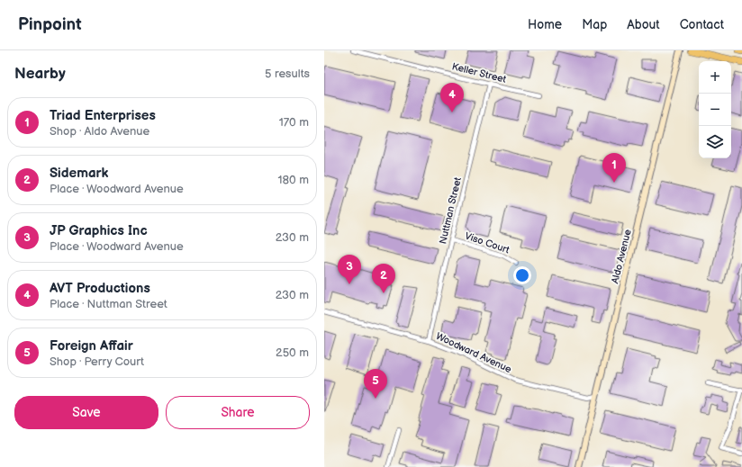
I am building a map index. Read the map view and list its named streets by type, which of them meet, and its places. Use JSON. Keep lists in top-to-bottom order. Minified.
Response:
{"streets":{"street":["Keller Street","Nuttman Street","Viso Court","Aldo Avenue","Woodward Avenue"]},"crossings":[["Keller Street","Nuttman Street"],["Nuttman Street","Viso Court"],["Nuttman Street","Woodward Avenue"],["Aldo Avenue","Woodward Avenue"]],"page":{"header":"Pinpoint","nav":["Home","Map","About","Contact"],"heading":["Nearby","5 results"],"map_buttons":["+","−"],"pins":["4","1","3","2","5"],"list":[{"mark":"1","name":"Triad Enterprises","note":"Shop · Aldo Avenue","value":"170 m"},{"mark":"2","name":"Sidemark","note":"Place · Woodward Avenue","value":"180 m"},{"mark":"3","name":"JP Graphics Inc","note":"Place · Woodward Avenue","value":"230 m"},{"mark":"4","name":"AVT Productions","note":"Place · Nuttman Street","value":"230 m"},{"mark":"5","name":"Foreign Affair","note":"Shop · Perry Court","value":"250 m"}],"buttons":["Save","Share"]}}
